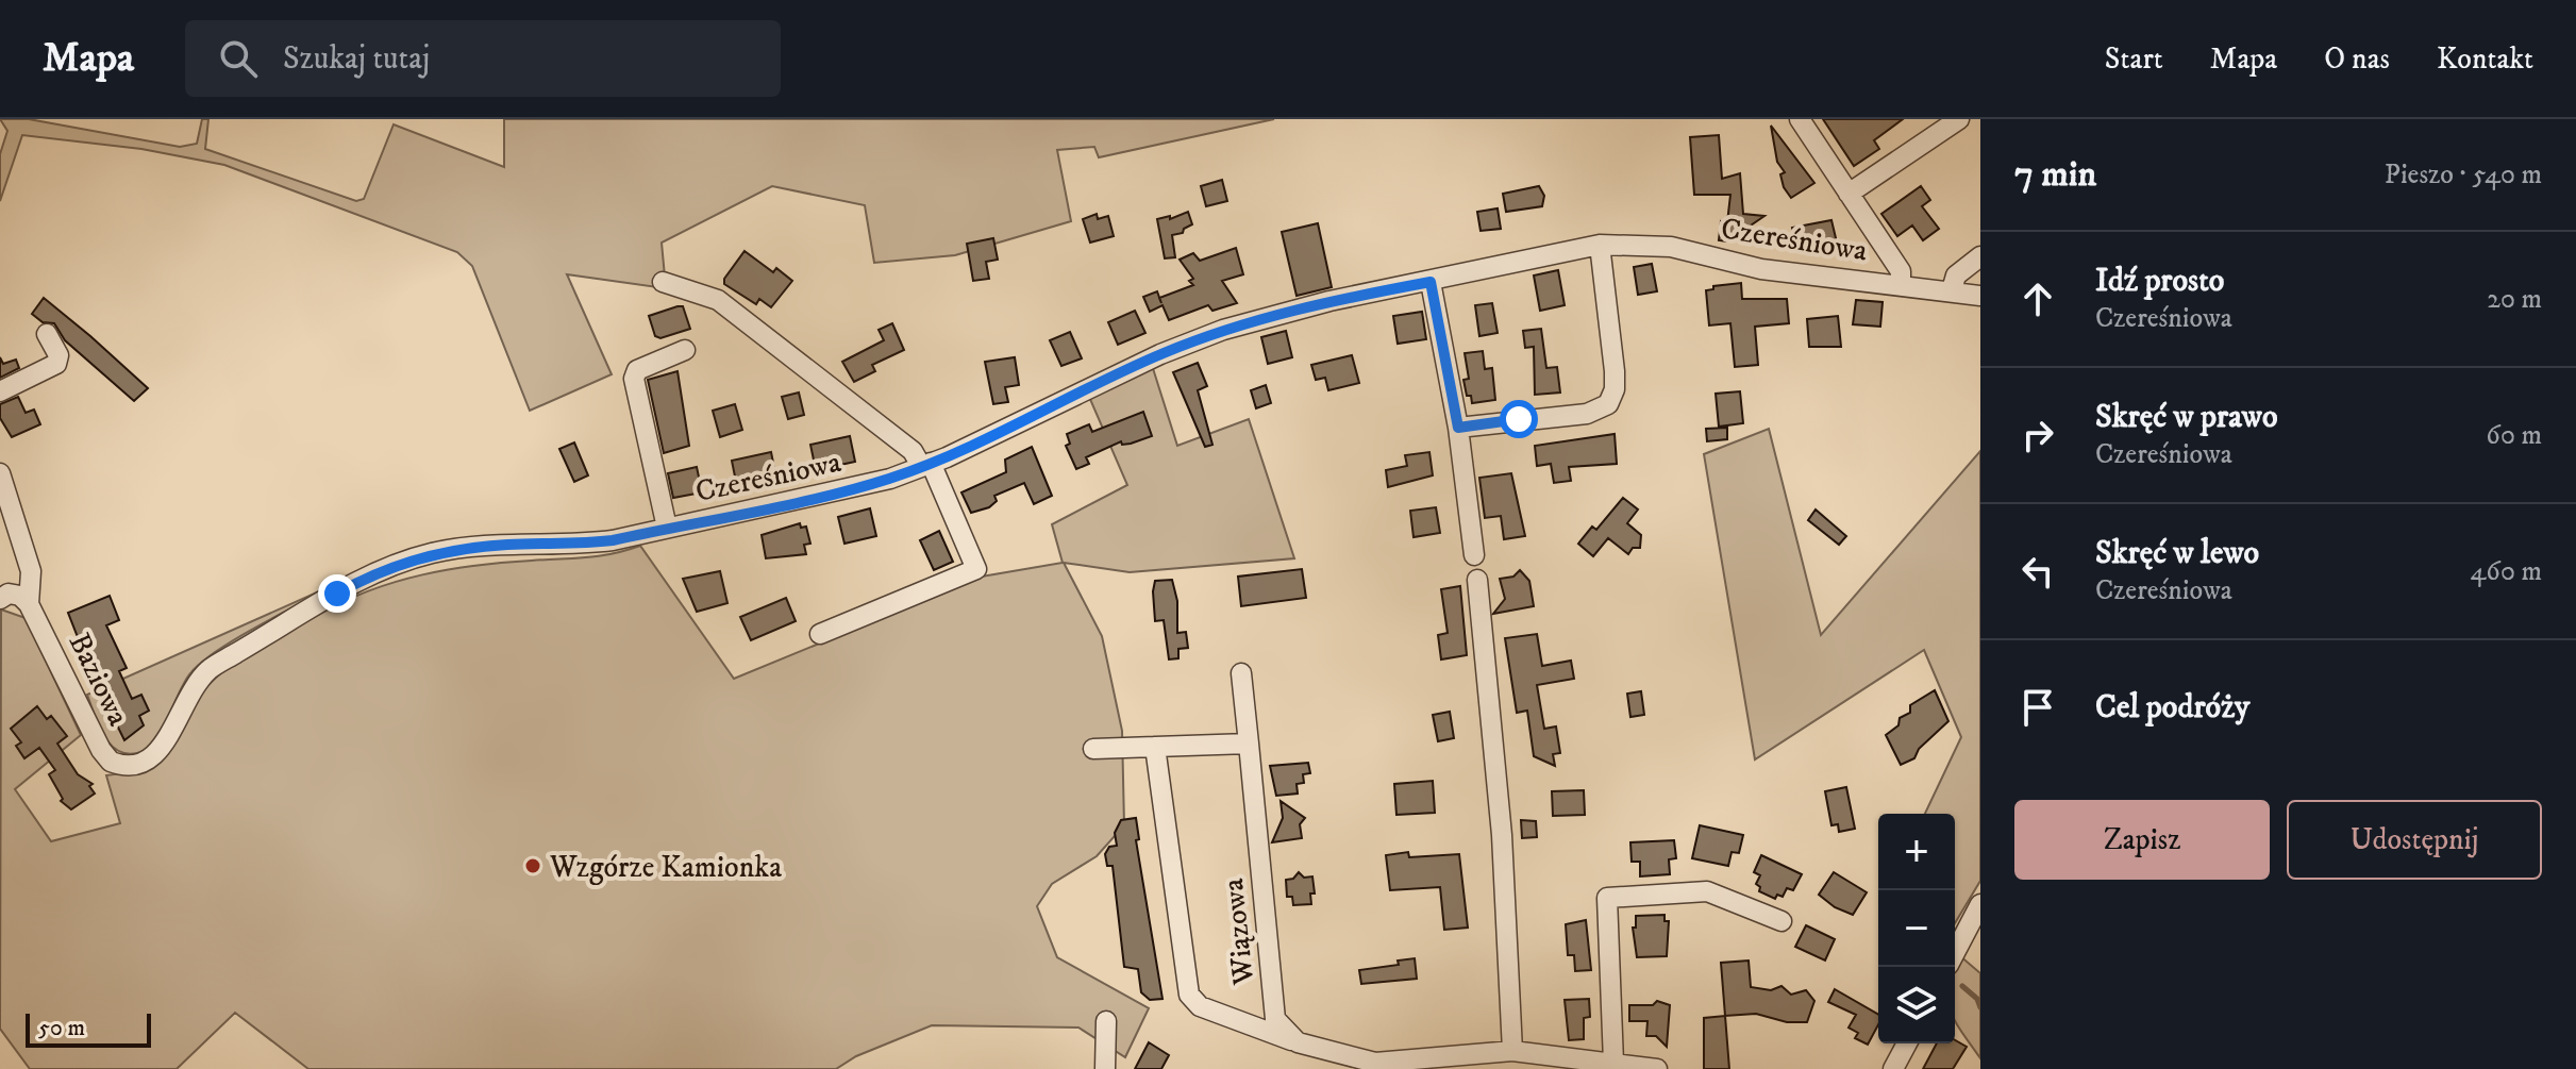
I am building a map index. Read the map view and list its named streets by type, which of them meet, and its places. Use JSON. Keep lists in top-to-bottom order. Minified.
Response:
{"streets":{"street":["Czereśniowa","Baziowa","Wiązowa"]},"crossings":[["Czereśniowa","Baziowa"]],"places":["Wzgórze Kamionka"],"scale_bar":"50 m","page":{"header":"Mapa","search":"Szukaj tutaj","nav":["Start","Mapa","O nas","Kontakt"],"heading":["7 min","Pieszo · 540 m"],"list":[["Idź prosto","Czereśniowa","20 m"],["Skręć w prawo","Czereśniowa","60 m"],["Skręć w lewo","Czereśniowa","460 m"],"Cel podróży"],"buttons":["Zapisz","Udostępnij"],"map_buttons":["+","−"],"scale":"50 m"}}
